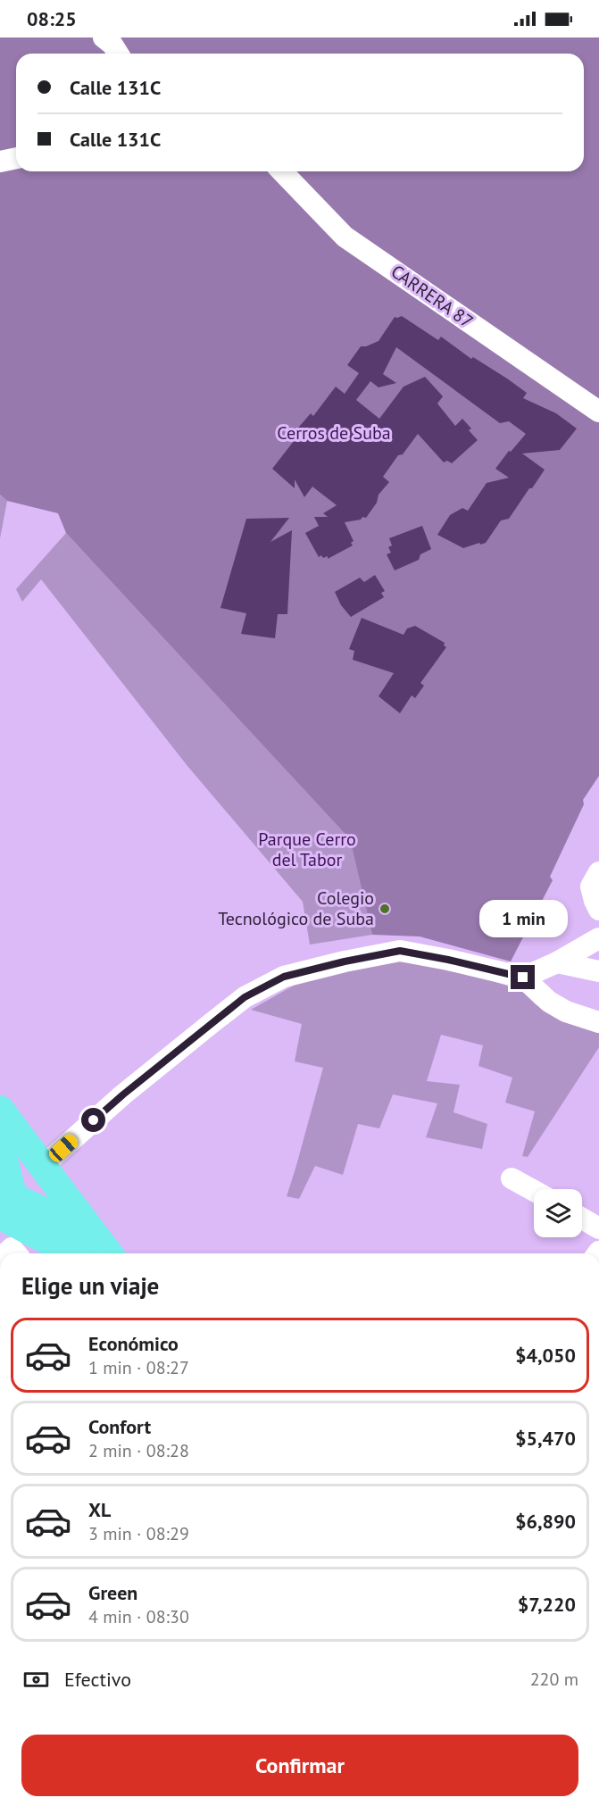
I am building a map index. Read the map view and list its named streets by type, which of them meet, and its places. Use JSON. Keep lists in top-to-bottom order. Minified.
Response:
{"streets":{"street":["CARRERA 87"]},"parks":["Cerros de Suba","Parque Cerro del Tabor"],"places":["Colegio Tecnológico de Suba"],"page":{"status":"08:25","banner":["Calle 131C","Calle 131C"],"bubble":"1 min","heading":"Elige un viaje","list":[{"name":"Económico","note":"1 min · 08:27","value":"$4,050"},{"name":"Confort","note":"2 min · 08:28","value":"$5,470"},{"name":"XL","note":"3 min · 08:29","value":"$6,890"},{"name":"Green","note":"4 min · 08:30","value":"$7,220"}],"pay":["Efectivo","220 m"],"buttons":"Confirmar"}}
